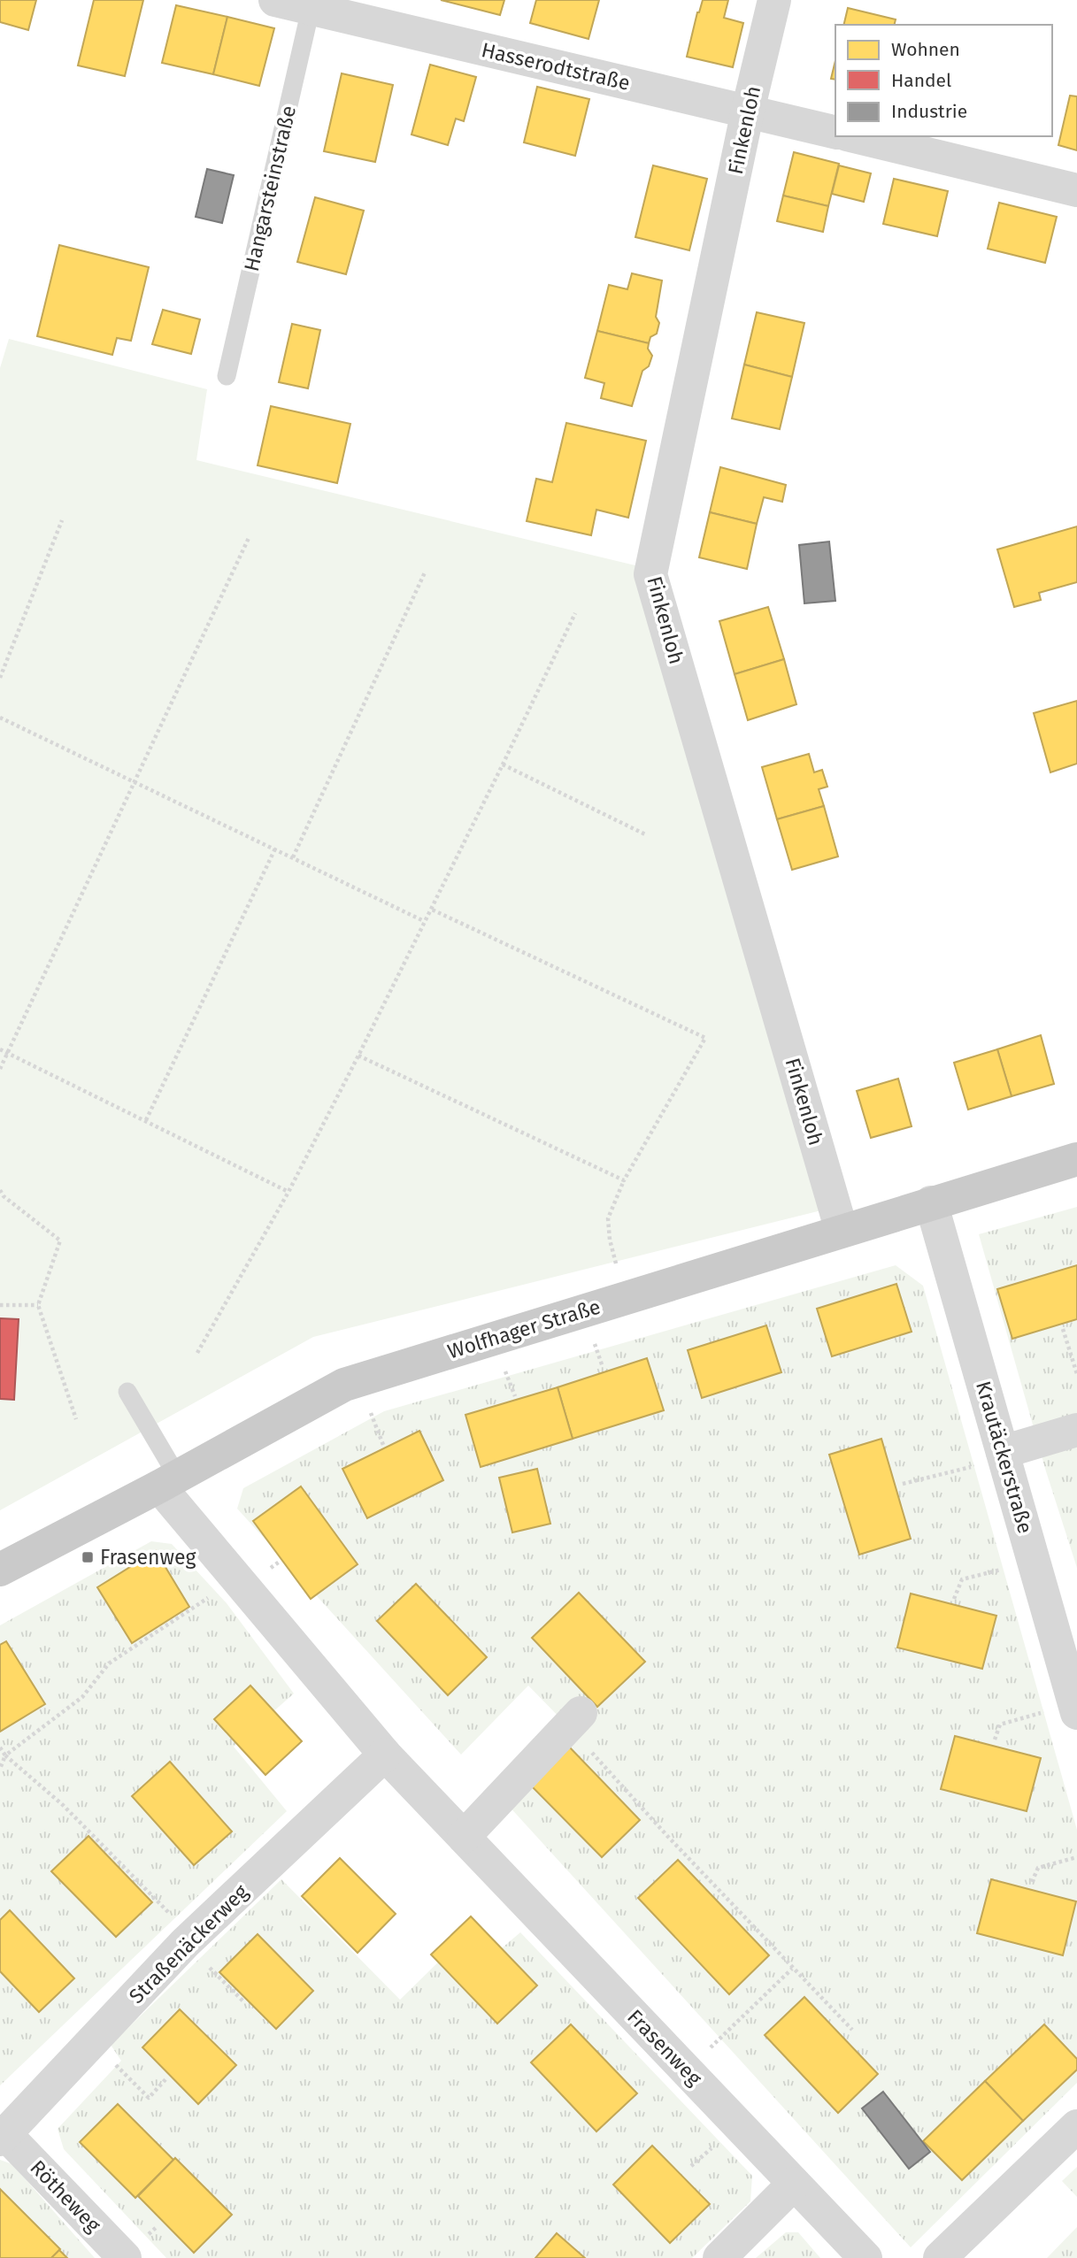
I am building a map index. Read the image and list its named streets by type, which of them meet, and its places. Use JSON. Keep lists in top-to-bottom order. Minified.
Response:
{"streets":{"main road":["Wolfhager Straße"],"street":["Hasserodtstraße","Finkenloh","Krautäckerstraße","Straßenäckerweg","Frasenweg","Rötheweg"],"lane":["Hangarsteinstraße"]},"crossings":[["Hasserodtstraße","Finkenloh"],["Hasserodtstraße","Hangarsteinstraße"],["Finkenloh","Wolfhager Straße"],["Wolfhager Straße","Krautäckerstraße"],["Wolfhager Straße","Frasenweg"],["Straßenäckerweg","Frasenweg"],["Straßenäckerweg","Rötheweg"]],"places":{"transit":["Frasenweg"]},"legend":["Wohnen","Handel","Industrie"]}
